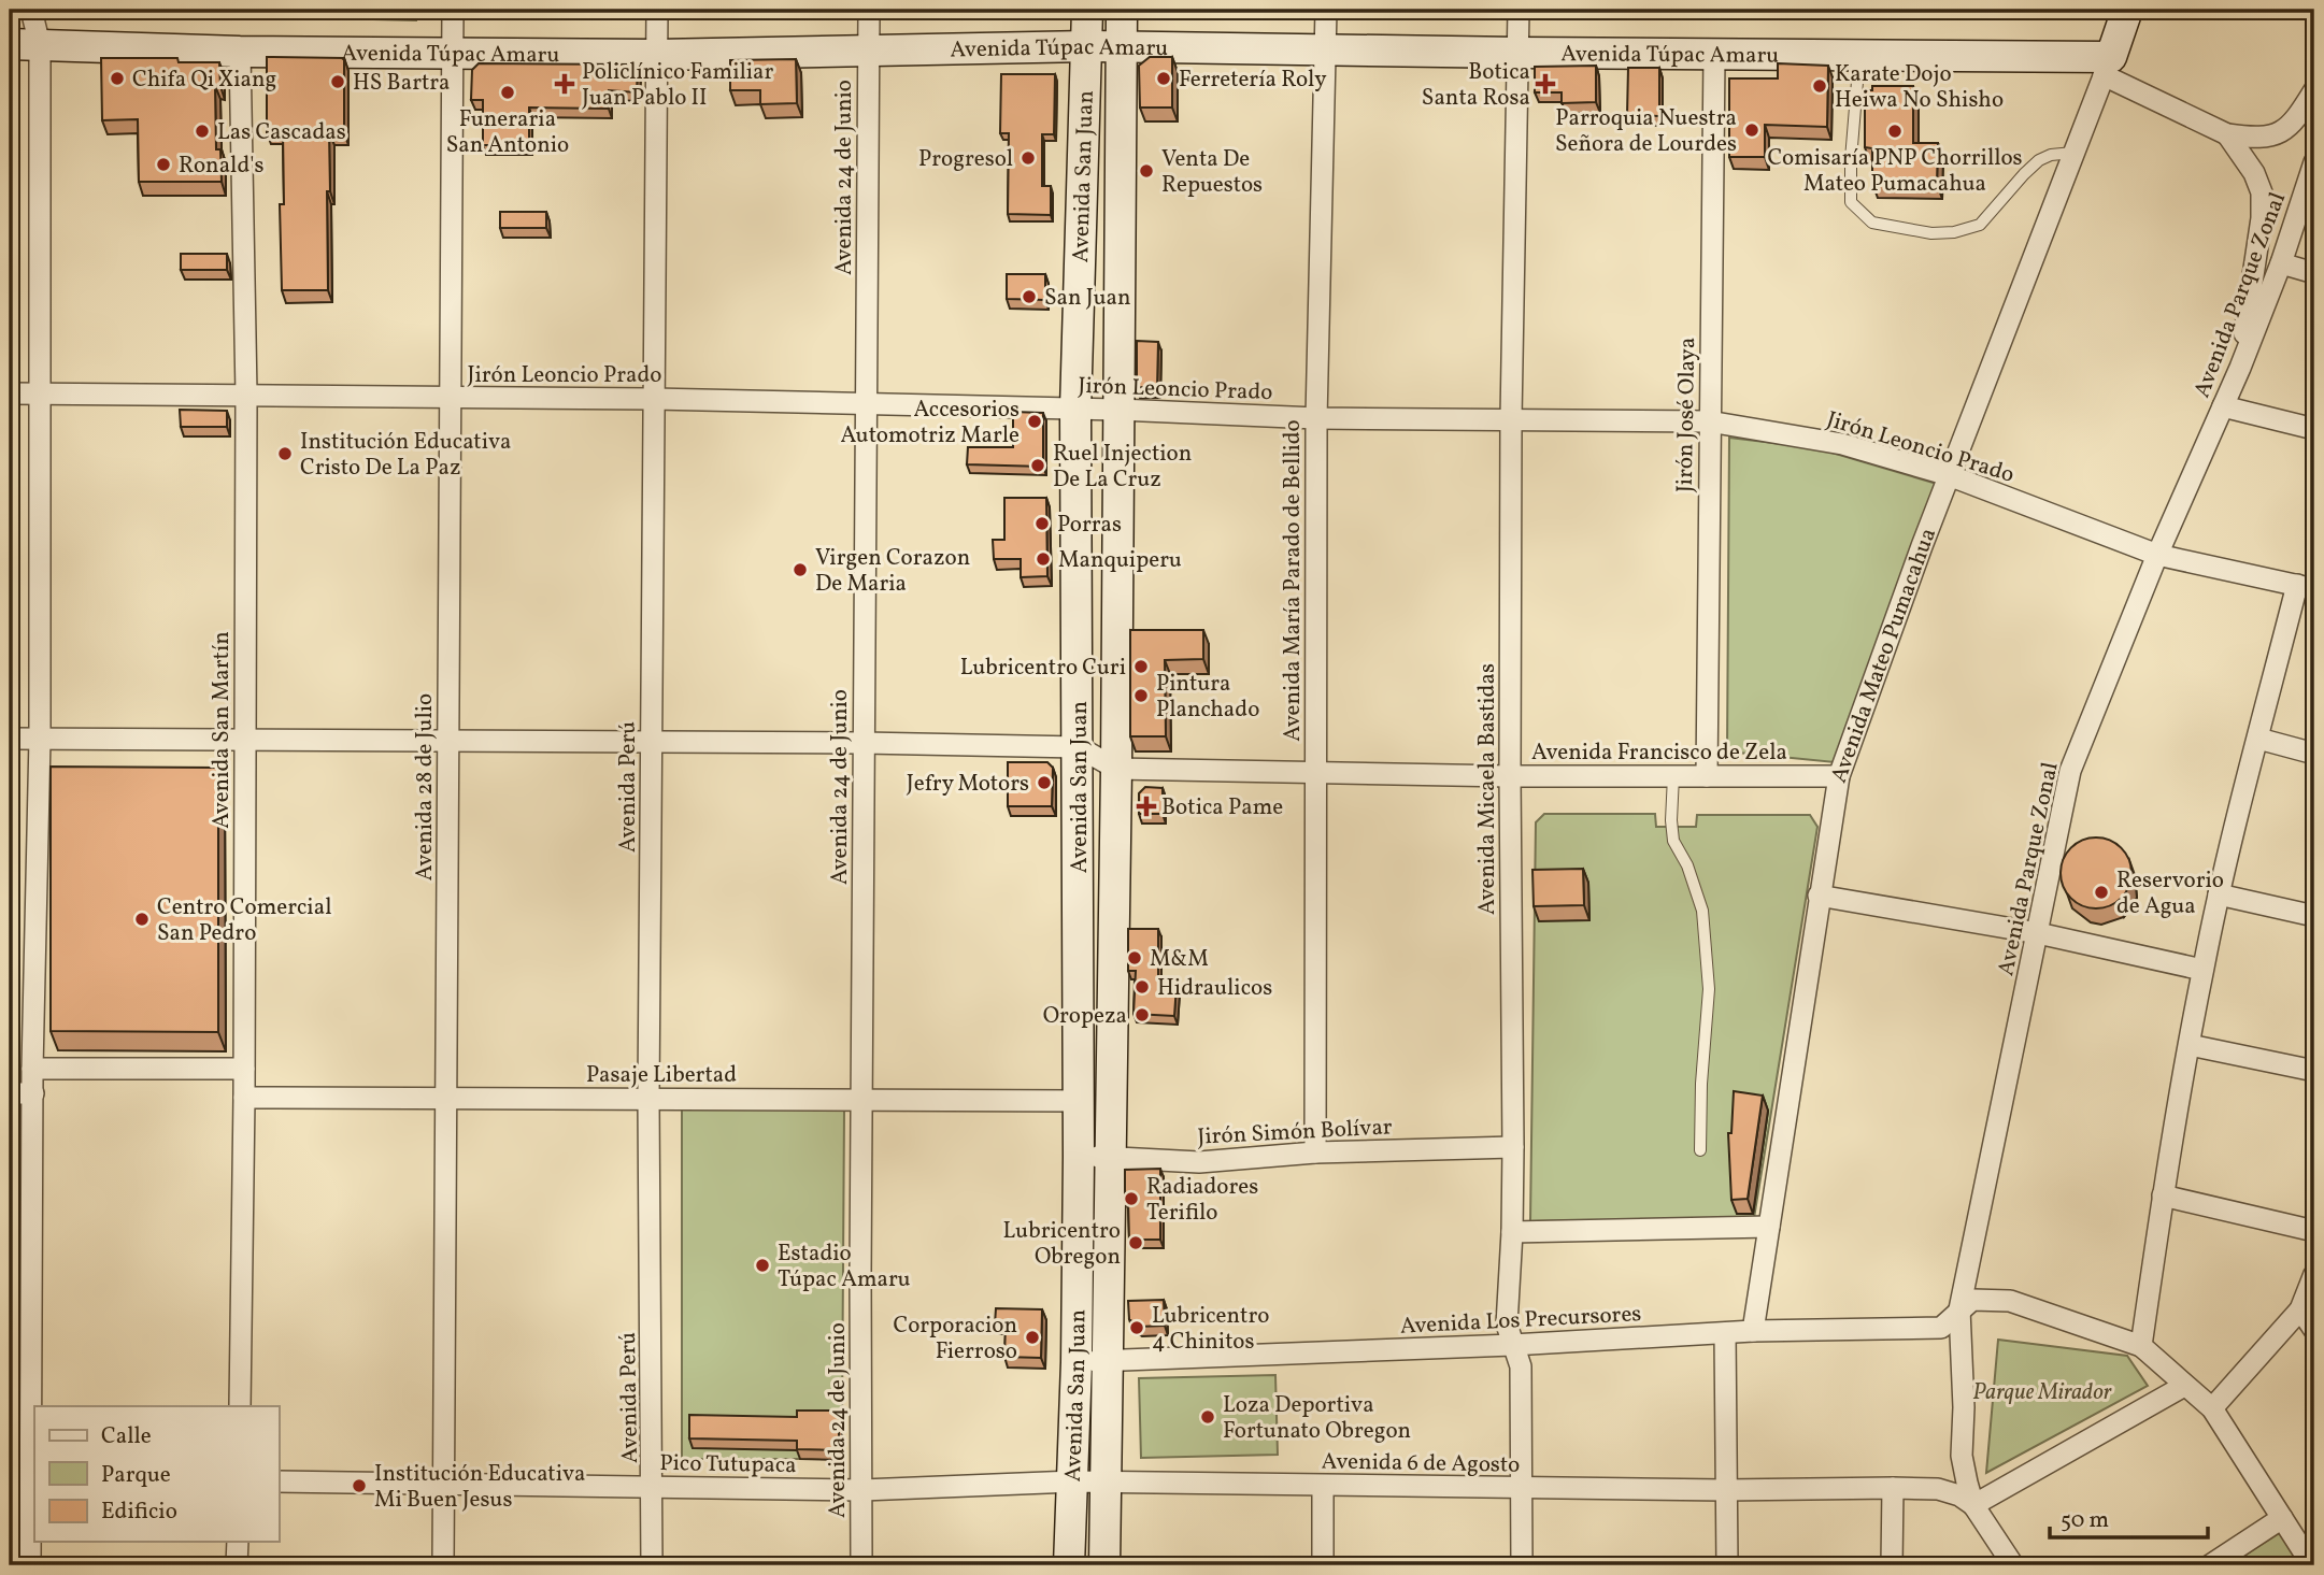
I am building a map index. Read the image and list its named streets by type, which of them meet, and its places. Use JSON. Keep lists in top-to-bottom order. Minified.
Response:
{"streets":{"main road":["Avenida Túpac Amaru","Avenida San Juan","Avenida Mateo Pumacahua"],"street":["Avenida 24 de Junio","Avenida Parque Zonal","Jirón Leoncio Prado","Jirón José Olaya","Avenida María Parado de Bellido","Avenida San Martín","Avenida Francisco de Zela","Avenida 28 de Julio","Avenida Perú","Avenida Micaela Bastidas","Pasaje Libertad","Jirón Simón Bolívar","Avenida Los Precursores","Avenida 6 de Agosto","Pico Tutupaca"]},"crossings":[["Avenida Túpac Amaru","Avenida 24 de Junio"],["Avenida Túpac Amaru","Avenida San Juan"],["Avenida Túpac Amaru","Jirón José Olaya"],["Avenida Túpac Amaru","Avenida María Parado de Bellido"],["Avenida Túpac Amaru","Avenida Mateo Pumacahua"],["Avenida Túpac Amaru","Avenida San Martín"],["Avenida Túpac Amaru","Avenida 28 de Julio"],["Avenida Túpac Amaru","Avenida Perú"],["Avenida Túpac Amaru","Avenida Micaela Bastidas"],["Avenida 24 de Junio","Jirón Leoncio Prado"],["Avenida 24 de Junio","Pasaje Libertad"],["Avenida 24 de Junio","Avenida 6 de Agosto"],["Avenida 24 de Junio","Pico Tutupaca"],["Avenida San Juan","Jirón Leoncio Prado"],["Avenida San Juan","Avenida Francisco de Zela"],["Avenida San Juan","Pasaje Libertad"],["Avenida San Juan","Jirón Simón Bolívar"],["Avenida San Juan","Avenida Los Precursores"],["Avenida San Juan","Avenida 6 de Agosto"],["Avenida Parque Zonal","Jirón Leoncio Prado"],["Avenida Parque Zonal","Avenida Los Precursores"],["Avenida Parque Zonal","Avenida 6 de Agosto"],["Jirón Leoncio Prado","Jirón José Olaya"],["Jirón Leoncio Prado","Avenida María Parado de Bellido"],["Jirón Leoncio Prado","Avenida Mateo Pumacahua"],["Jirón Leoncio Prado","Avenida San Martín"],["Jirón Leoncio Prado","Avenida 28 de Julio"],["Jirón Leoncio Prado","Avenida Perú"],["Jirón Leoncio Prado","Avenida Micaela Bastidas"],["Jirón José Olaya","Avenida Francisco de Zela"],["Avenida María Parado de Bellido","Avenida Francisco de Zela"],["Avenida María Parado de Bellido","Jirón Simón Bolívar"],["Avenida Mateo Pumacahua","Avenida Francisco de Zela"],["Avenida Mateo Pumacahua","Avenida Los Precursores"],["Avenida San Martín","Pasaje Libertad"],["Avenida Francisco de Zela","Avenida Micaela Bastidas"],["Avenida 28 de Julio","Pasaje Libertad"],["Avenida 28 de Julio","Pico Tutupaca"],["Avenida Perú","Pasaje Libertad"],["Avenida Perú","Pico Tutupaca"],["Avenida Micaela Bastidas","Jirón Simón Bolívar"],["Avenida Micaela Bastidas","Avenida Los Precursores"],["Avenida Micaela Bastidas","Avenida 6 de Agosto"],["Avenida 6 de Agosto","Pico Tutupaca"]],"parks":["Parque Mirador"],"places":{"other":["Chifa Qi Xiang","Ferretería Roly","HS Bartra","Karate Dojo Heiwa No Shisho","Funeraria San Antonio","Parroquia Nuestra Señora de Lourdes","Las Cascadas","Comisaría PNP Chorrillos Mateo Pumacahua","Progresol","Ronald's","Venta De Repuestos","San Juan","Accesorios Automotriz Marle","Institución Educativa Cristo De La Paz","Ruel Injection De La Cruz","Porras","Manquiperu","Virgen Corazon De Maria","Lubricentro Curi","Pintura Planchado","Jefry Motors","Reservorio de Agua","Centro Comercial San Pedro","M&M","Hidraulicos","Oropeza","Radiadores Terifilo","Lubricentro Obregon","Estadio Túpac Amaru","Lubricentro 4 Chinitos","Corporacion Fierroso","Loza Deportiva Fortunato Obregon","Institución Educativa Mi Buen Jesus"],"health":["Policlínico Familiar Juan Pablo II","Botica Santa Rosa","Botica Pame"]},"legend":["Calle","Parque","Edificio"],"scale_bar":"50 m"}
